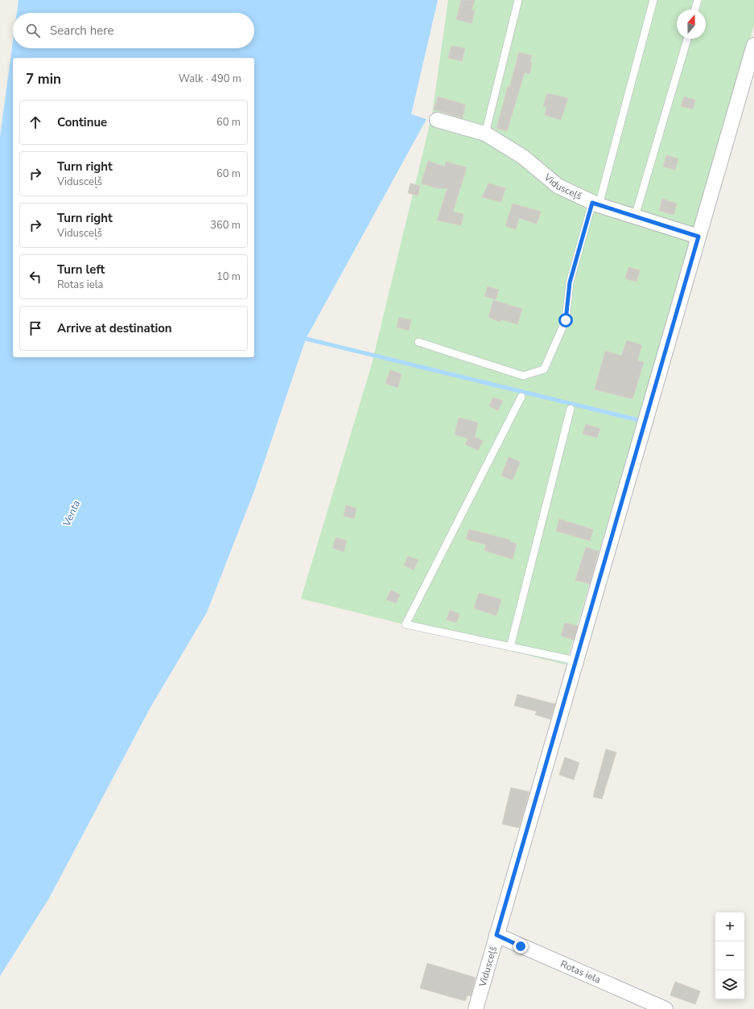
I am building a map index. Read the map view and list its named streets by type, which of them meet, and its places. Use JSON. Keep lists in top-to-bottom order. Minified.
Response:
{"streets":{"street":["Vidusceļš","Rotas iela"]},"crossings":[["Vidusceļš","Rotas iela"]],"water":["Venta"],"north":"top","page":{"search":"Search here","heading":["7 min","Walk · 490 m"],"list":[["Continue","60 m"],["Turn right","Vidusceļš","60 m"],["Turn right","Vidusceļš","360 m"],["Turn left","Rotas iela","10 m"],"Arrive at destination"],"map_buttons":["+","−"]}}
